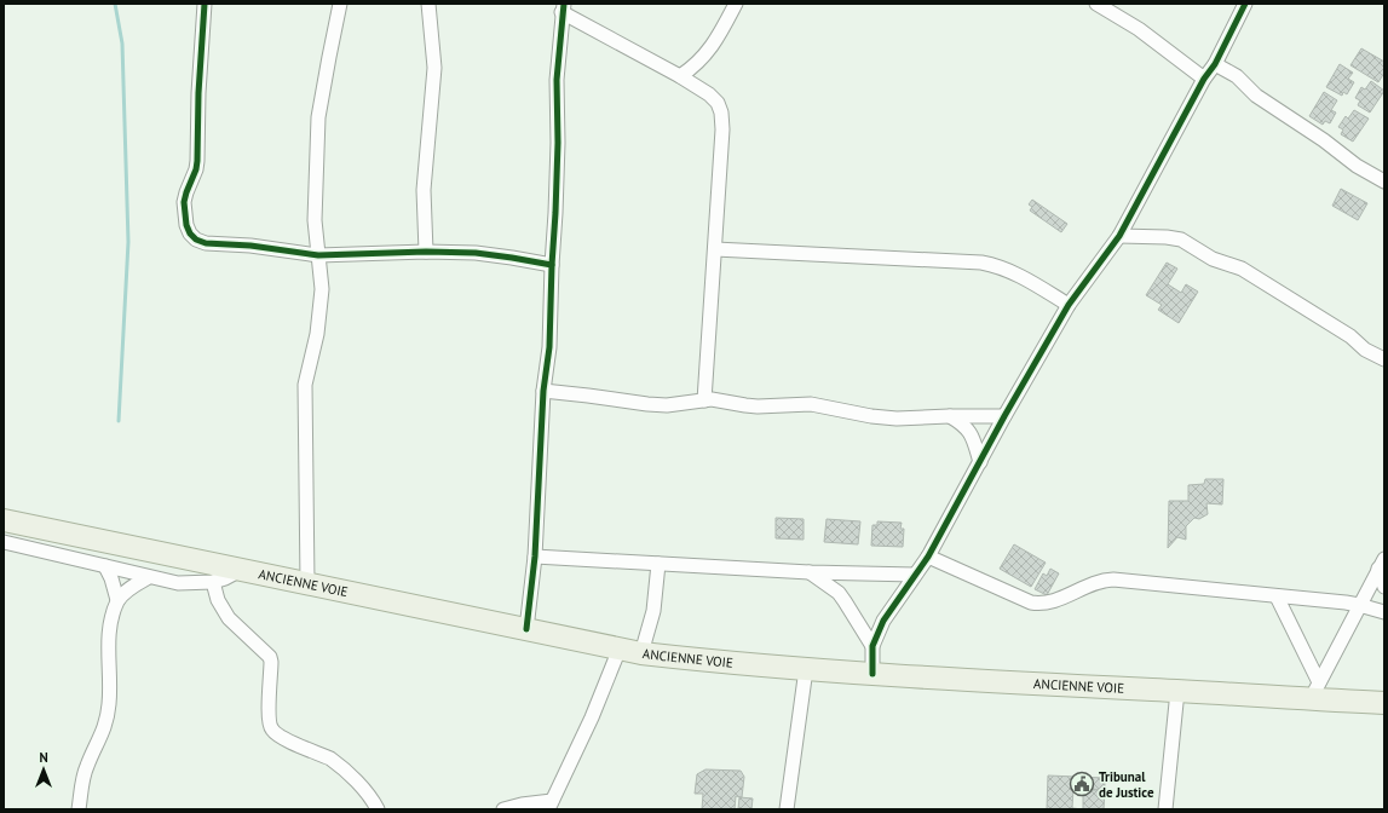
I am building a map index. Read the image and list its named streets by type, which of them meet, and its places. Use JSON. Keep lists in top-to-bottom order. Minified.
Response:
{"streets":{"main road":["ANCIENNE VOIE"]},"places":{"public building":["Tribunal de Justice"]},"north":"top"}
